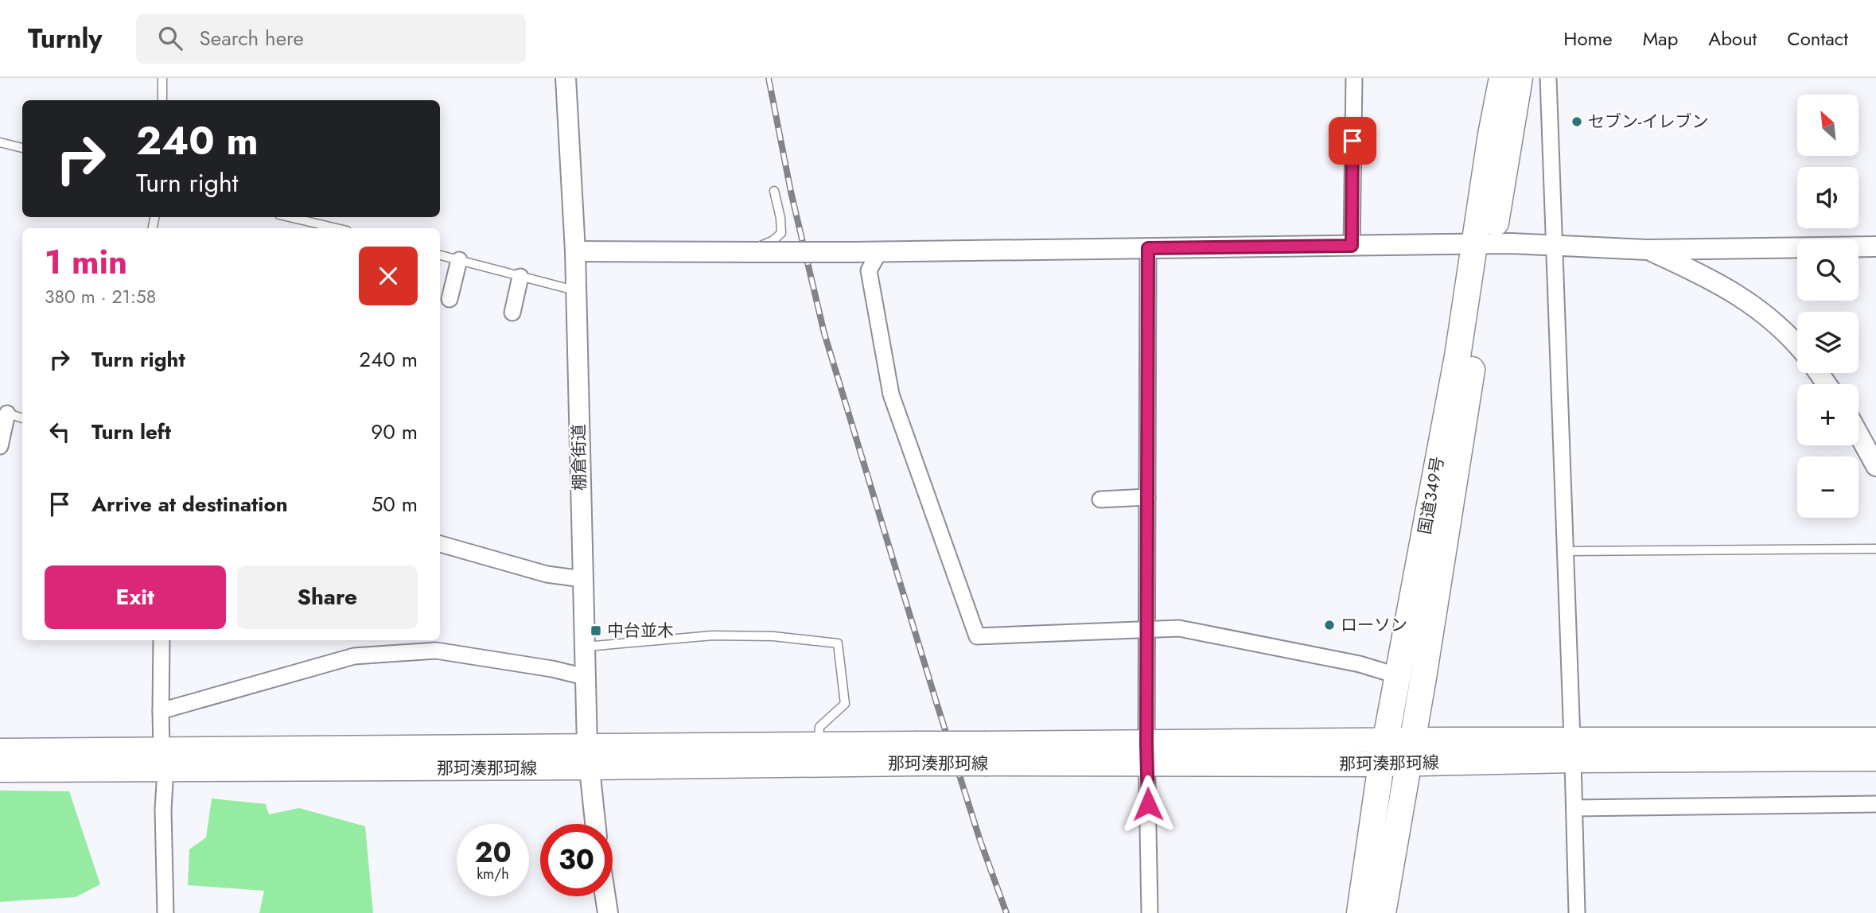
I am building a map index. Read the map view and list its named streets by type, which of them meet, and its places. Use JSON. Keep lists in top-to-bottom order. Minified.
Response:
{"streets":{"highway":["国道349号"],"main road":["那珂湊那珂線"],"street":["棚倉街道"]},"crossings":[["棚倉街道","那珂湊那珂線"],["国道349号","那珂湊那珂線"]],"places":{"other":["セブン-イレブン","ローソン"],"transit":["中台並木"]},"north":"top left","page":{"header":"Turnly","search":"Search here","nav":["Home","Map","About","Contact"],"map_buttons":["+","−"],"turn":["240 m","Turn right"],"heading":["1 min","380 m · 21:58"],"list":[{"name":"Turn right","value":"240 m"},{"name":"Turn left","value":"90 m"},{"name":"Arrive at destination","value":"50 m"}],"buttons":["Exit","Share"],"speed":"20 km/h","limit":"30"}}
